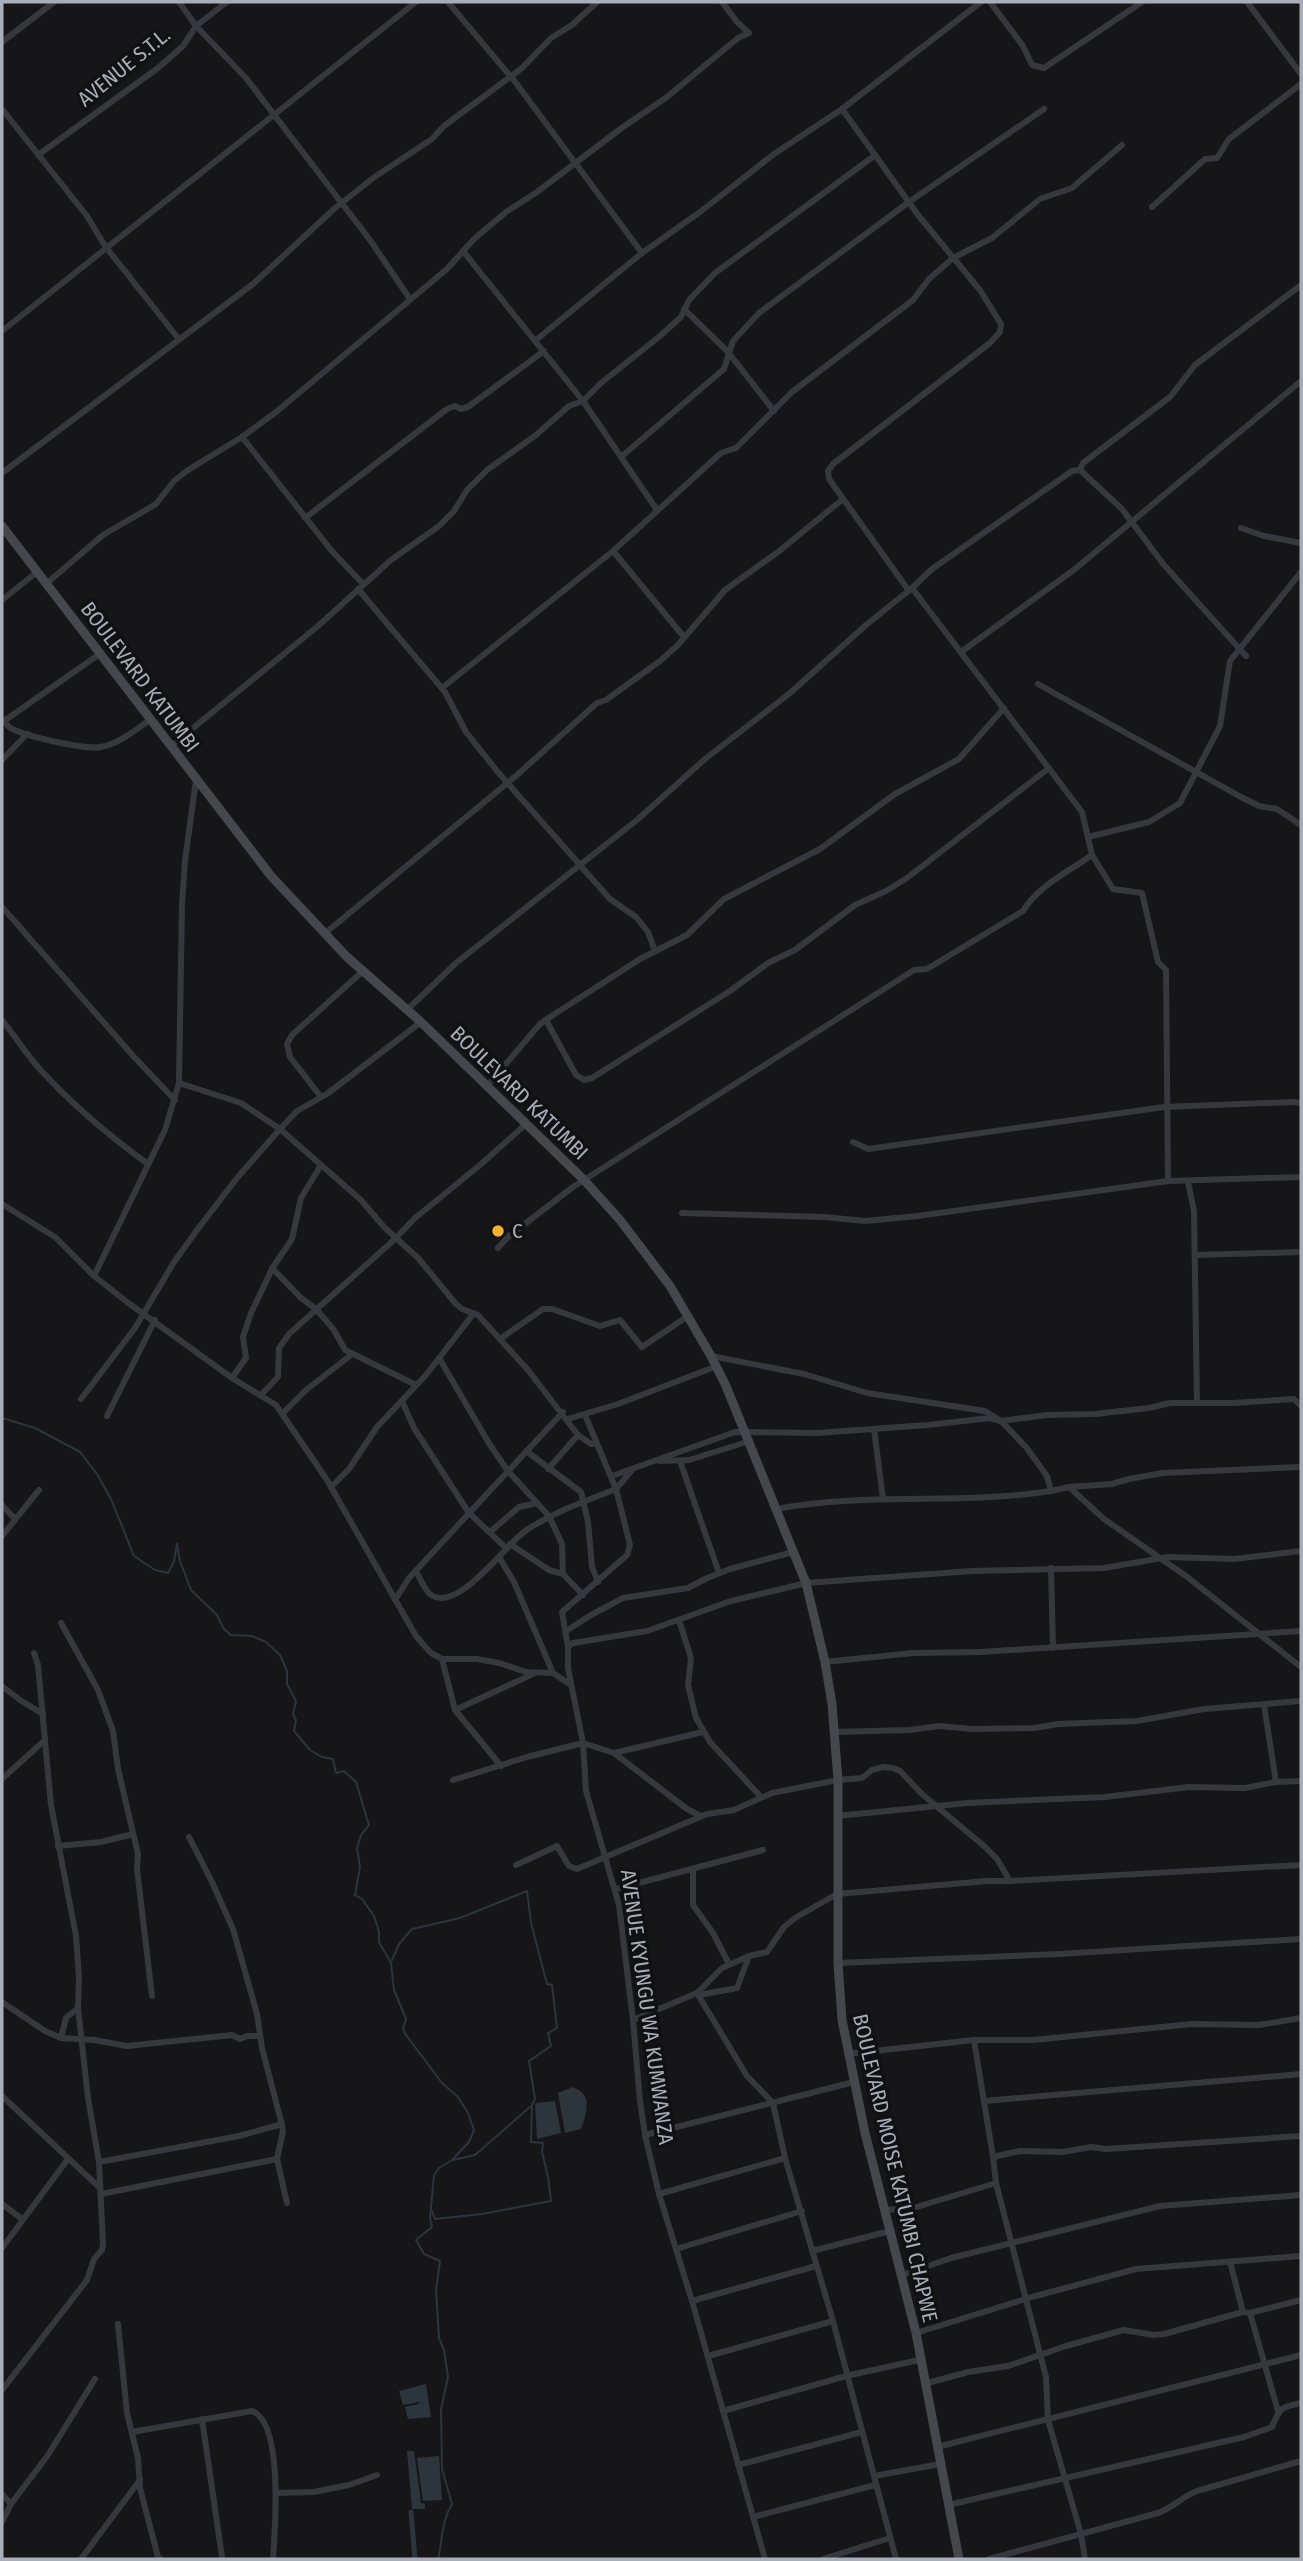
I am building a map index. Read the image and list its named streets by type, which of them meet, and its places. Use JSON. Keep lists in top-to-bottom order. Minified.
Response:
{"streets":{"street":["AVENUE S.T.L.","BOULEVARD KATUMBI","AVENUE KYUNGU WA KUMWANZA","BOULEVARD MOISE KATUMBI CHAPWE"]},"crossings":[["BOULEVARD KATUMBI","BOULEVARD MOISE KATUMBI CHAPWE"]],"places":["C"]}
